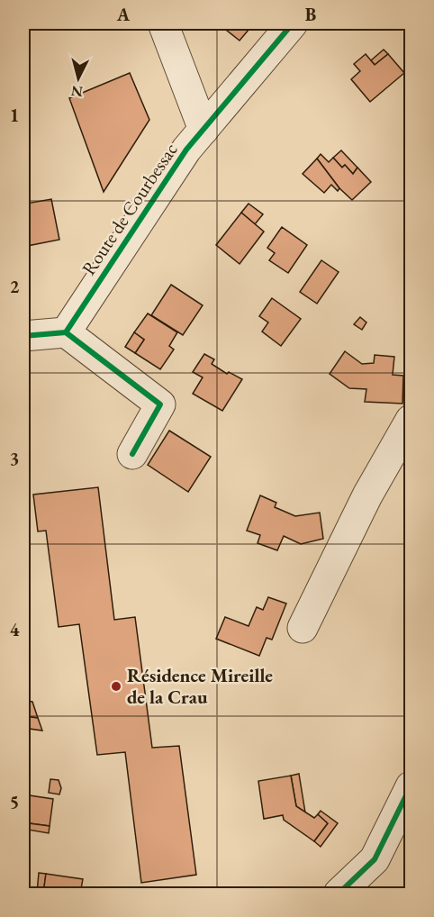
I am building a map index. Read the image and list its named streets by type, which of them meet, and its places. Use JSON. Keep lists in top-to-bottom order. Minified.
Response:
{"streets":{"street":["Route de Courbessac"]},"places":["Résidence Mireille de la Crau"],"north":"bottom","grid":{"columns":["A","B"],"rows":["1","2","3","4","5"]}}
